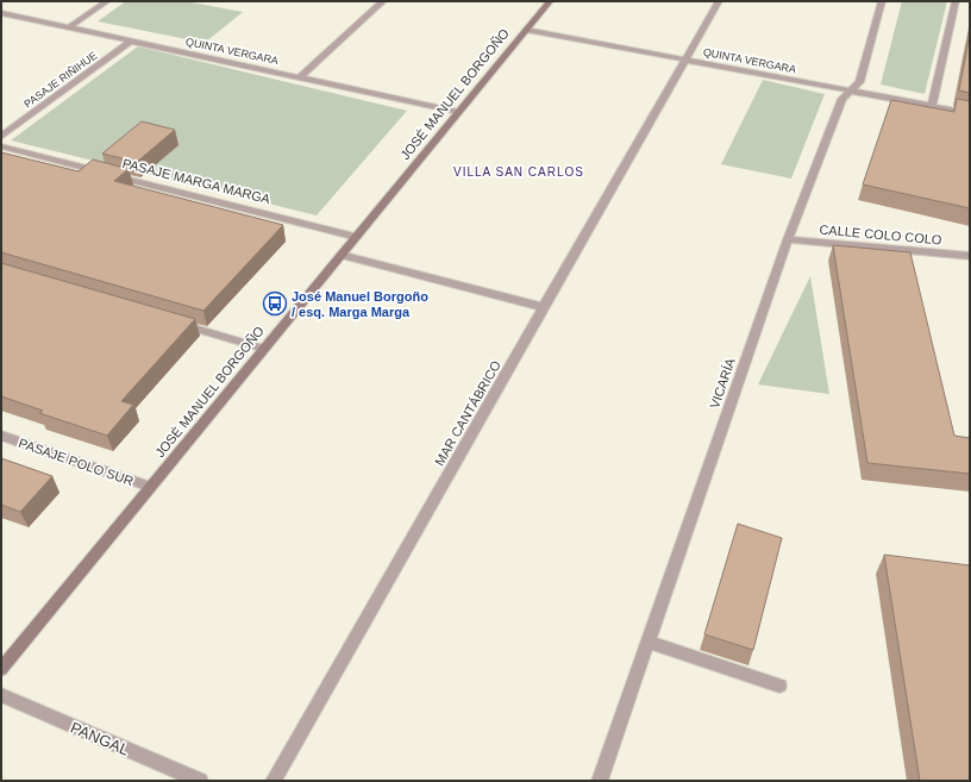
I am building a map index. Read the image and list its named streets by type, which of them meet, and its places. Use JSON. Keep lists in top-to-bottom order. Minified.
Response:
{"streets":{"street":["QUINTA VERGARA","PASAJE RIÑIHUE","JOSÉ MANUEL BORGOÑO","PASAJE MARGA MARGA","CALLE COLO COLO","VICARÍA","MAR CANTÁBRICO","PASAJE POLO SUR","PANGAL"]},"crossings":[["QUINTA VERGARA","PASAJE RIÑIHUE"],["QUINTA VERGARA","JOSÉ MANUEL BORGOÑO"],["QUINTA VERGARA","VICARÍA"],["QUINTA VERGARA","MAR CANTÁBRICO"],["JOSÉ MANUEL BORGOÑO","PASAJE MARGA MARGA"],["JOSÉ MANUEL BORGOÑO","PASAJE POLO SUR"],["CALLE COLO COLO","VICARÍA"]],"districts":["VILLA SAN CARLOS"],"places":{"bus stop":["José Manuel Borgoño / esq. Marga Marga"]}}
